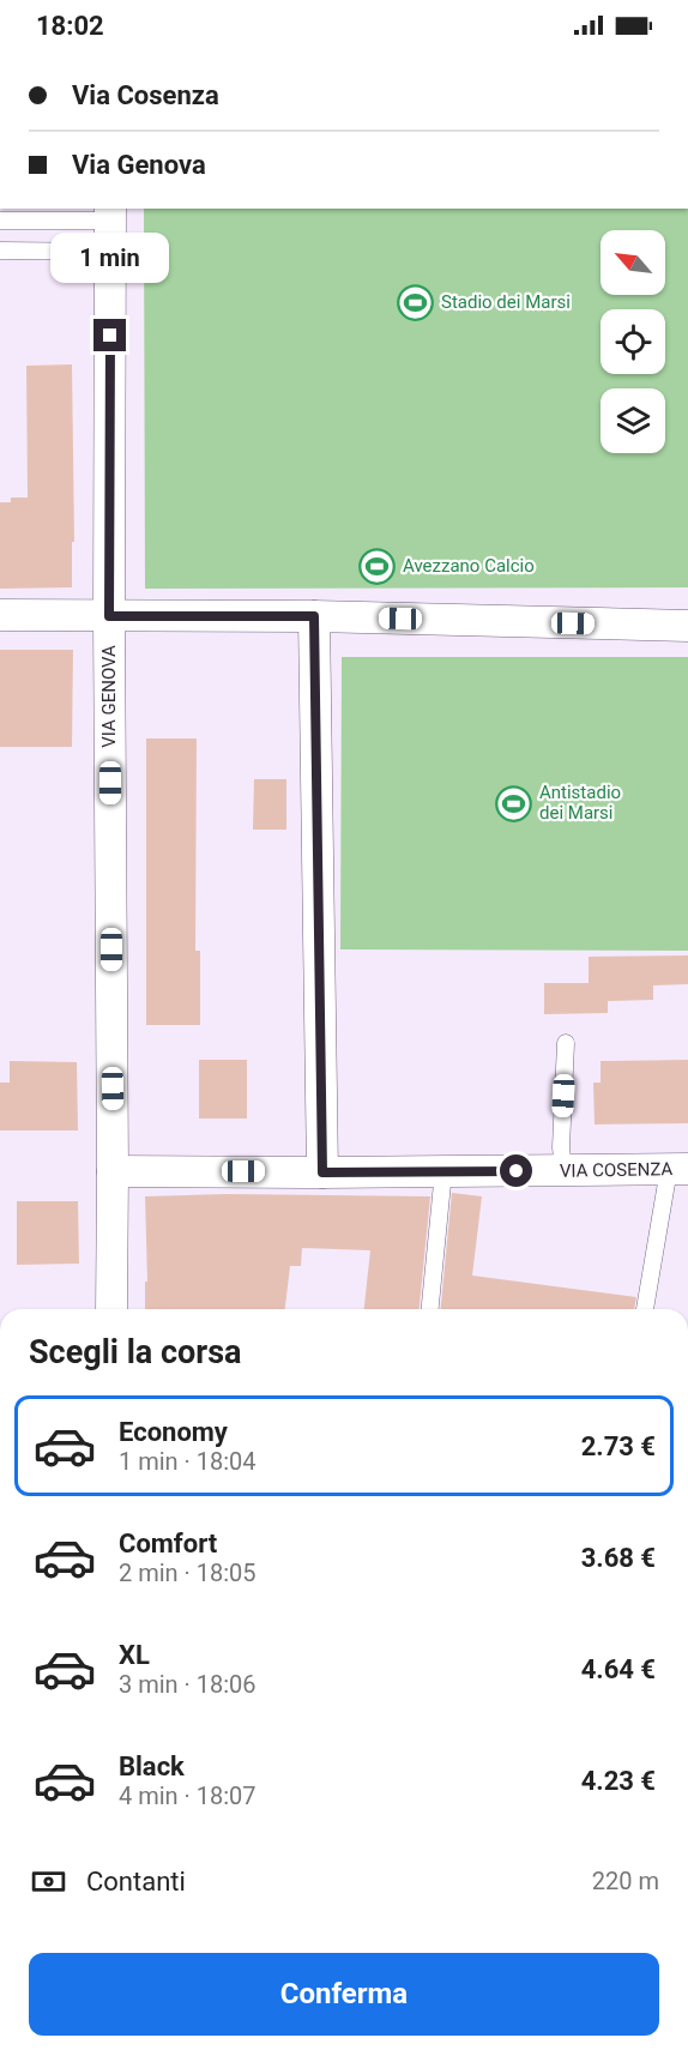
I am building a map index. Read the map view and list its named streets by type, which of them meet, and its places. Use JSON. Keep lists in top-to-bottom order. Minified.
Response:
{"streets":{"street":["VIA GENOVA","VIA COSENZA"]},"crossings":[["VIA GENOVA","VIA COSENZA"]],"places":{"sports":["Stadio dei Marsi","Avezzano Calcio","Antistadio dei Marsi"]},"north":"top left","page":{"status":"18:02","banner":["Via Cosenza","Via Genova"],"bubble":"1 min","heading":"Scegli la corsa","list":[{"name":"Economy","note":"1 min · 18:04","value":"2.73 €"},{"name":"Comfort","note":"2 min · 18:05","value":"3.68 €"},{"name":"XL","note":"3 min · 18:06","value":"4.64 €"},{"name":"Black","note":"4 min · 18:07","value":"4.23 €"}],"pay":["Contanti","220 m"],"buttons":"Conferma"}}
